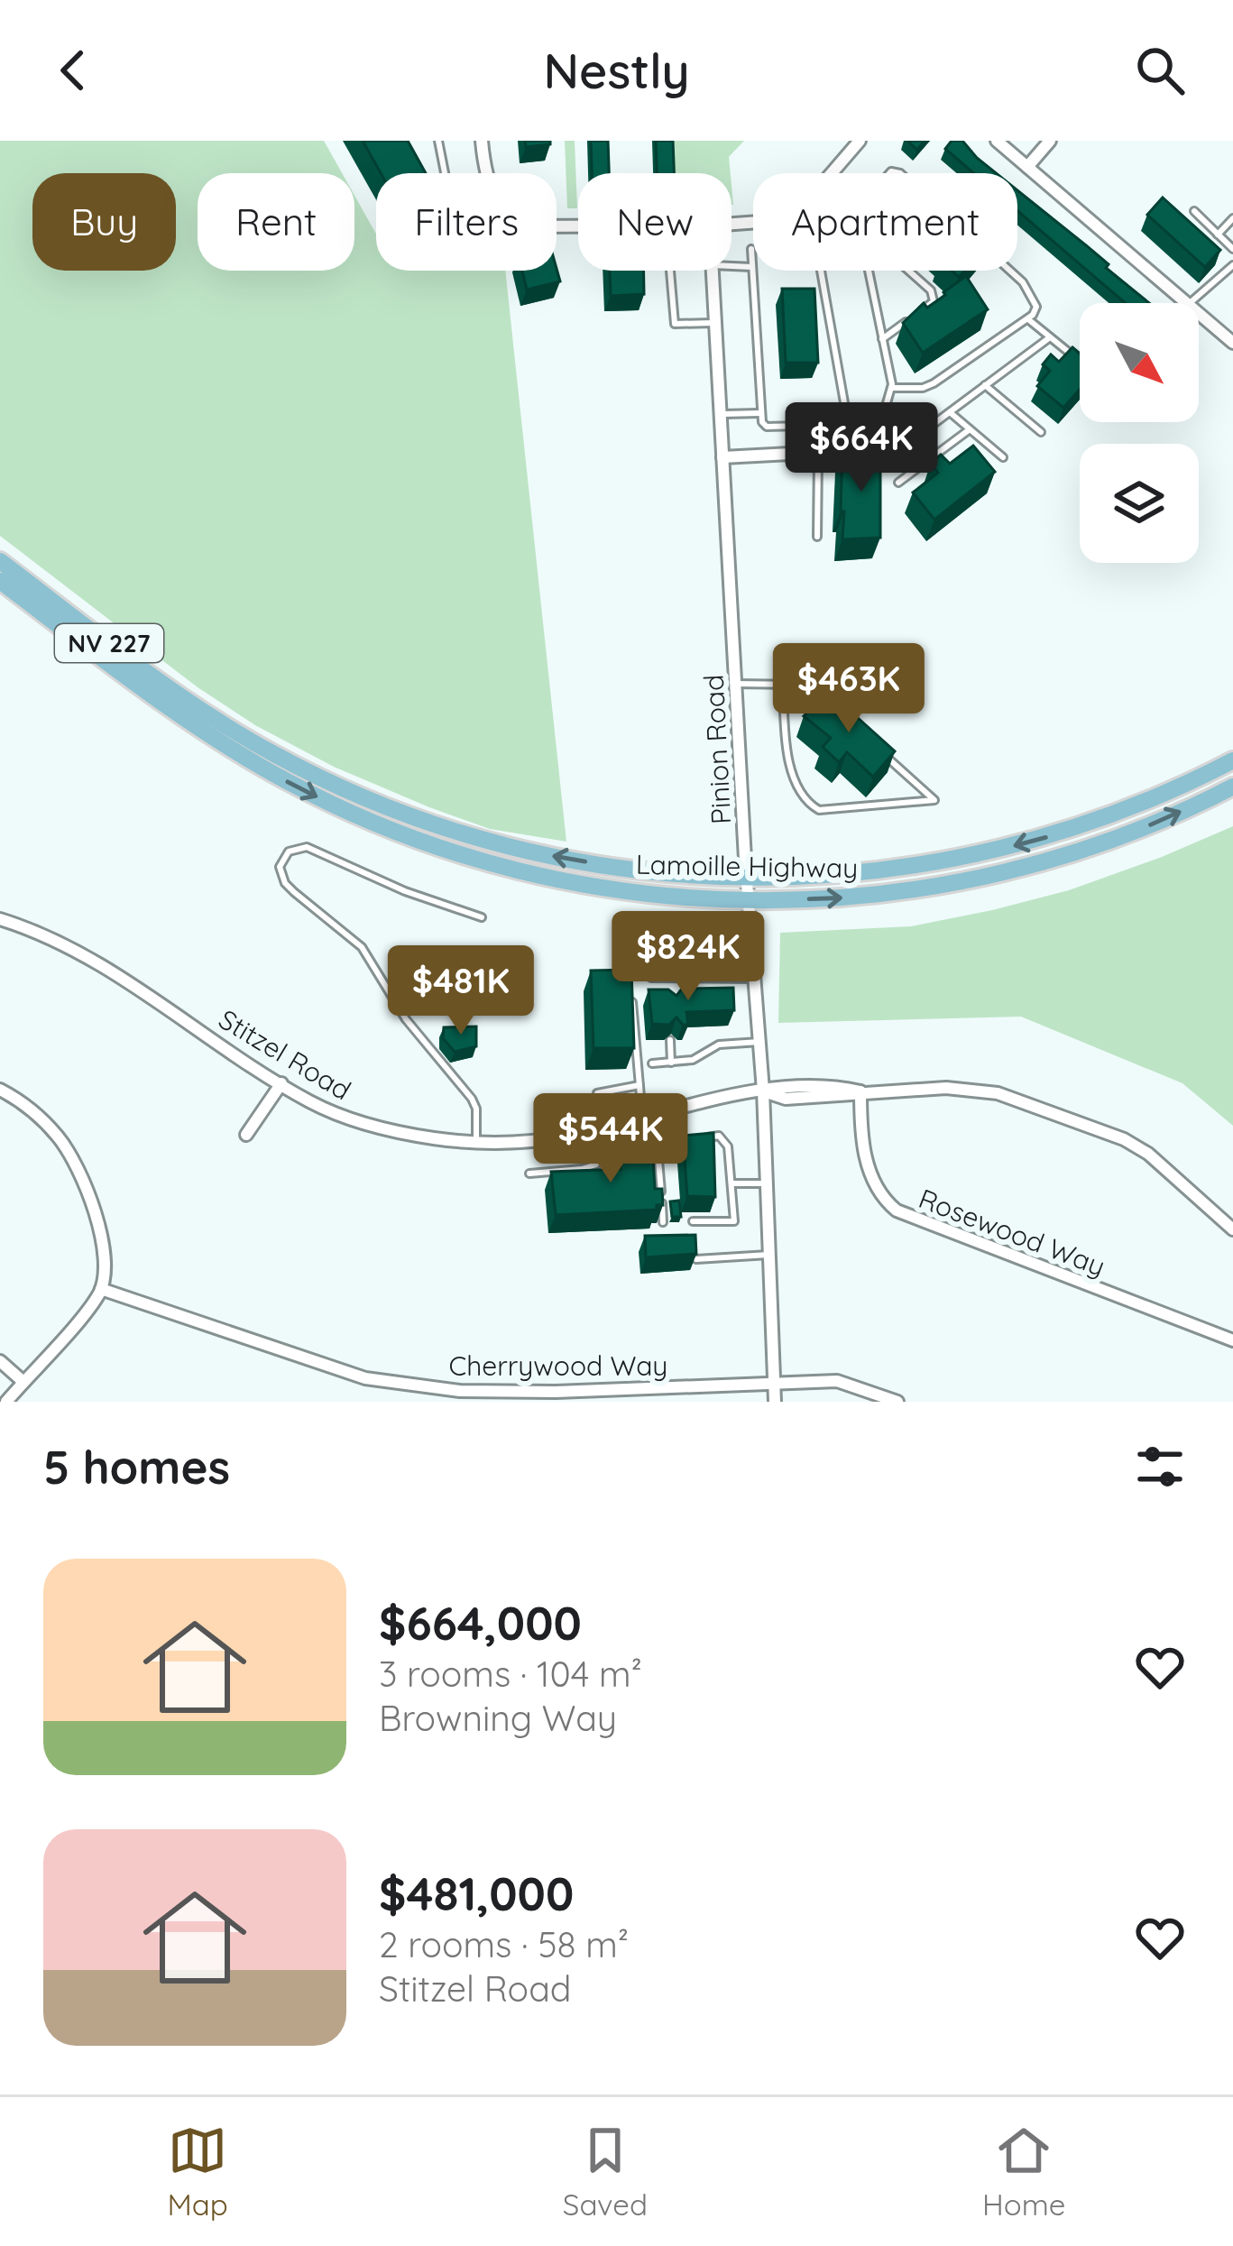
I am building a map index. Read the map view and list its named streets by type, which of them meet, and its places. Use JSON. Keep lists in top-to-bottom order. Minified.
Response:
{"streets":{"main road":["NV 227","Lamoille Highway"],"street":["Pinion Road","Stitzel Road","Rosewood Way","Cherrywood Way"]},"crossings":[["Pinion Road","Lamoille Highway"],["Pinion Road","Stitzel Road"],["Pinion Road","Cherrywood Way"],["Stitzel Road","Rosewood Way"]],"north":"bottom right","page":{"header":"Nestly","chip":["Buy","Rent","Filters","New","Apartment"],"price":["$664K","$463K","$824K","$481K","$544K"],"heading":"5 homes","list":[{"name":"$664,000","note":"3 rooms · 104 m² · Browning Way"},{"name":"$481,000","note":"2 rooms · 58 m² · Stitzel Road"}],"tabs":["Map","Saved","Home"]}}
